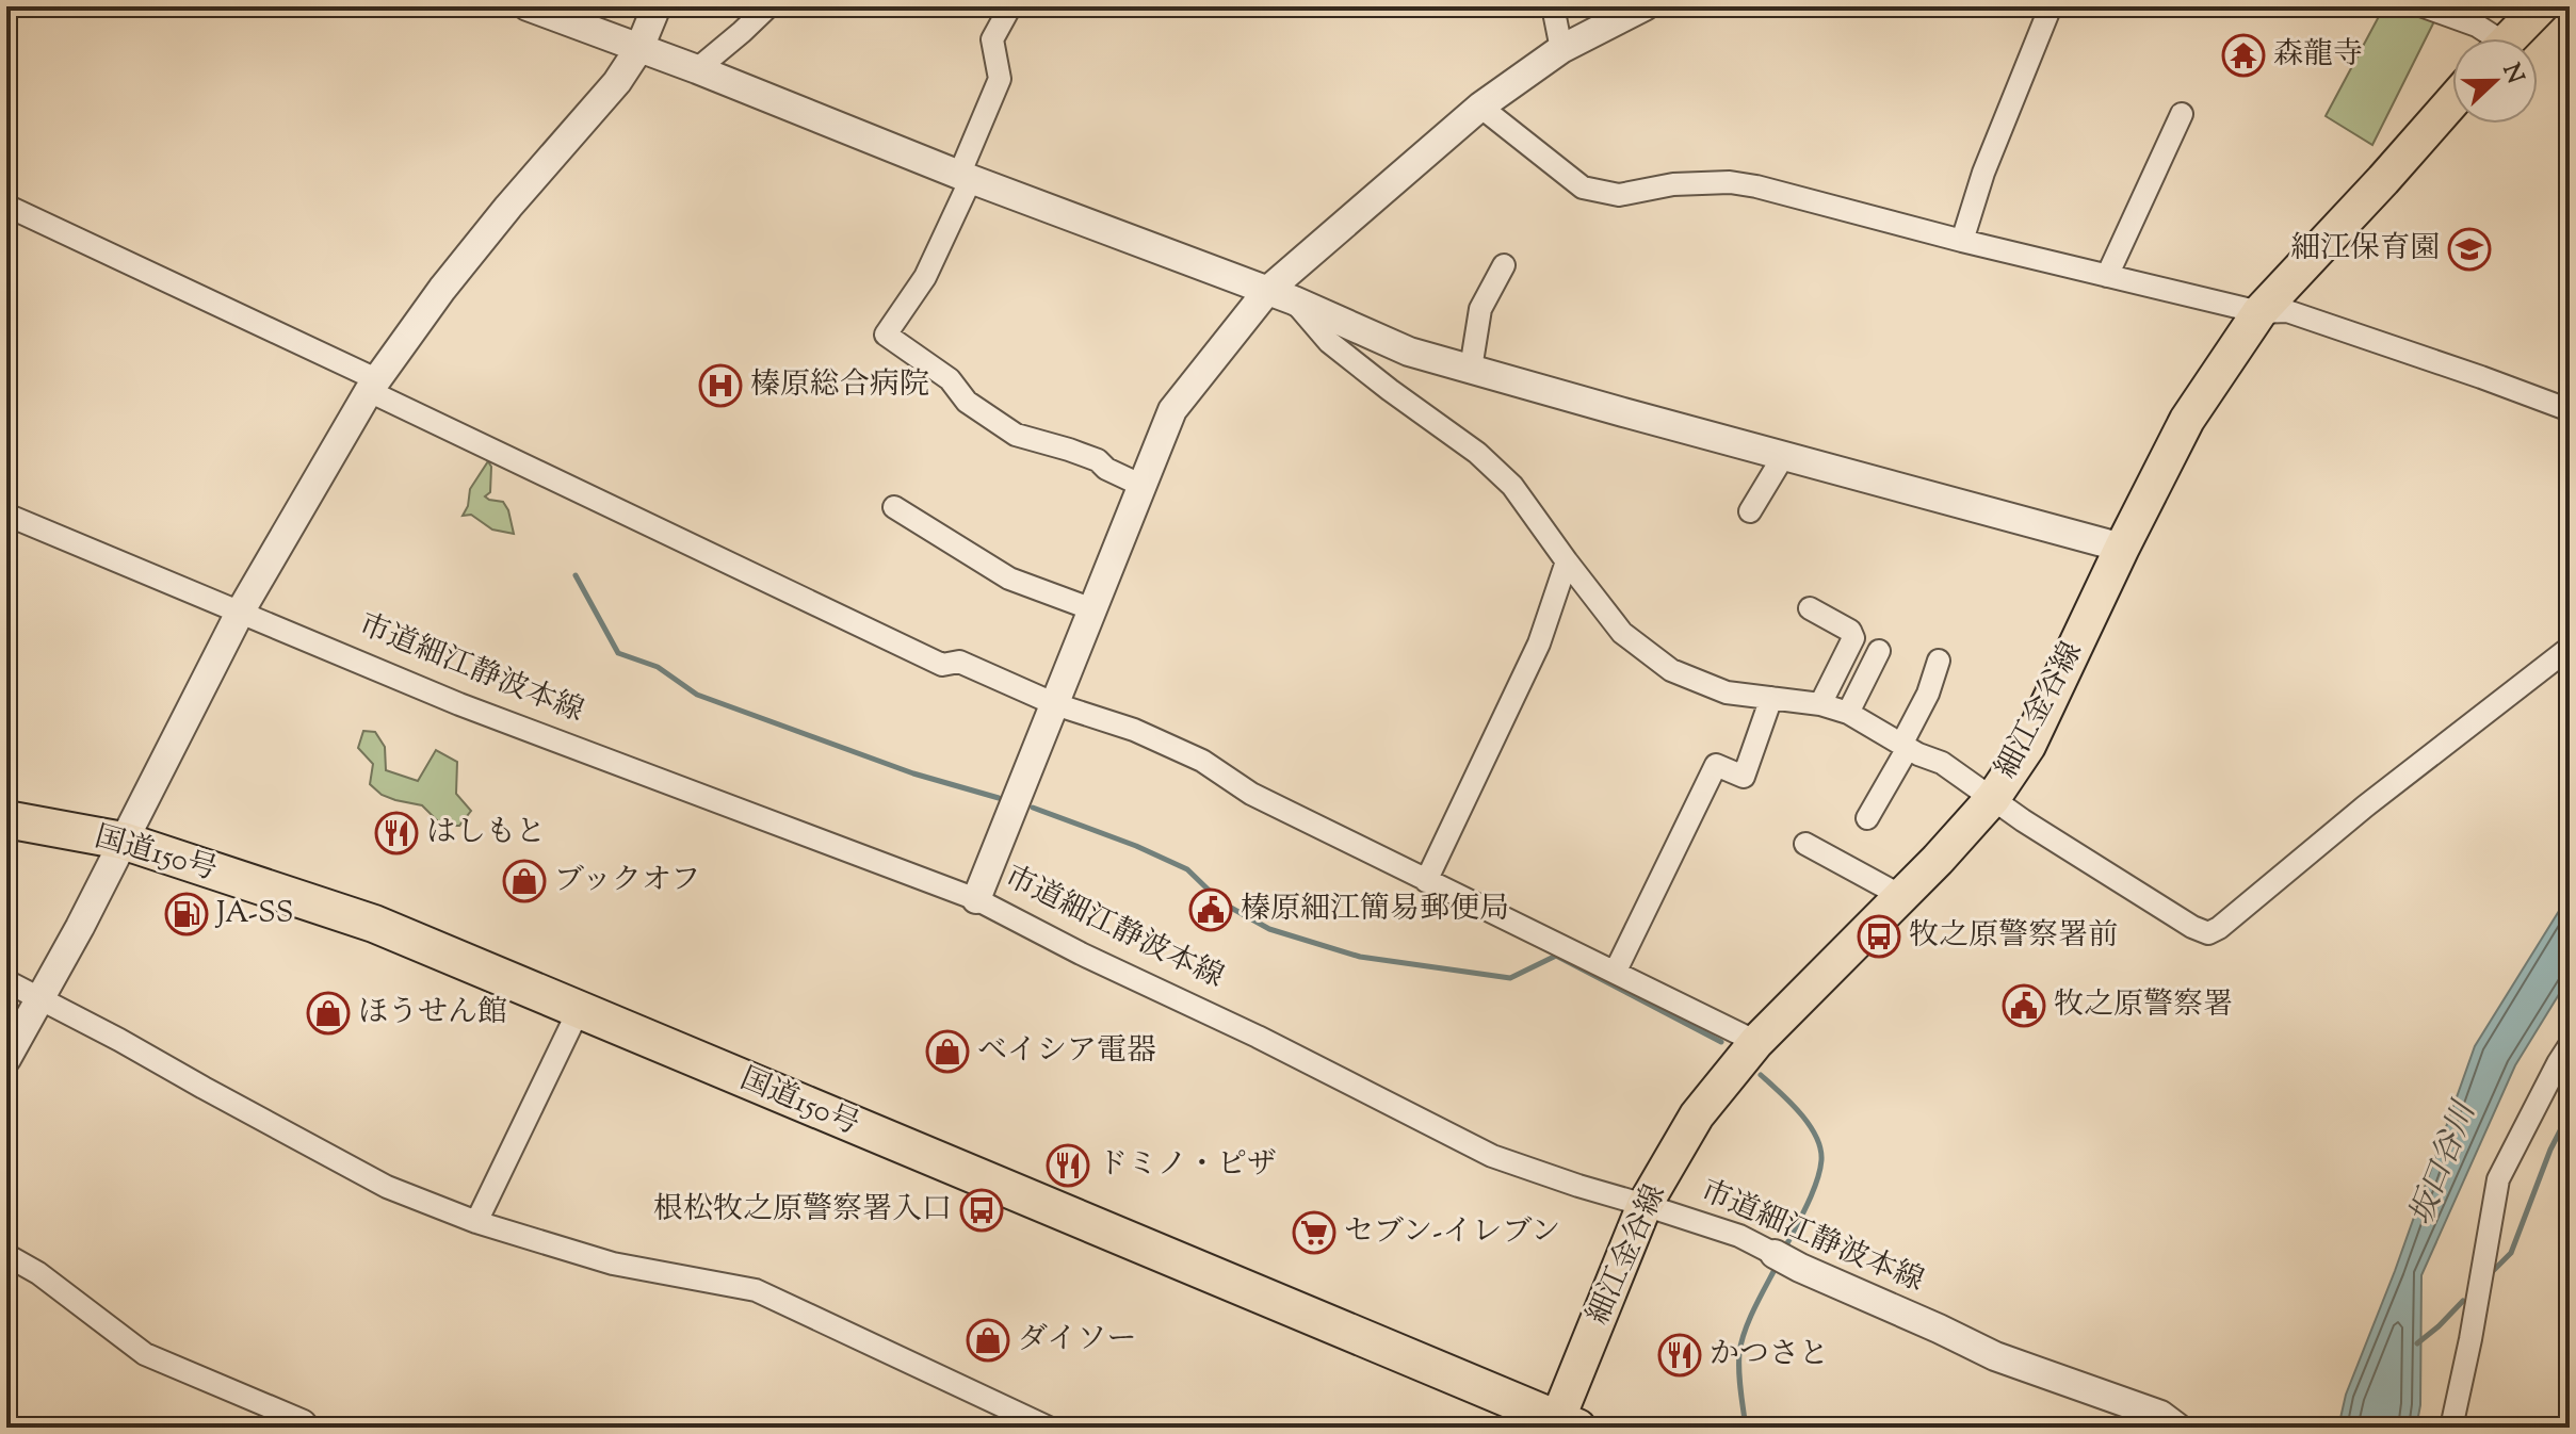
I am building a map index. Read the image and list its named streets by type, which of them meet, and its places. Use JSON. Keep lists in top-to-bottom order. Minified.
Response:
{"streets":{"highway":["国道150号"],"main road":["細江金谷線"],"street":["市道細江静波本線"]},"crossings":[["市道細江静波本線","細江金谷線"],["細江金谷線","国道150号"]],"water":["坂口谷川"],"places":{"temple":["森龍寺"],"school or university":["細江保育園"],"hospital":["榛原総合病院"],"restaurant":["はしもと","ドミノ・ピザ","かつさと"],"shop":["ブックオフ","ほうせん館","ベイシア電器","ダイソー"],"public building":["榛原細江簡易郵便局","牧之原警察署"],"fuel station":["JA-SS"],"bus stop":["牧之原警察署前","根松牧之原警察署入口"],"supermarket":["セブン-イレブン"]},"north":"right"}
